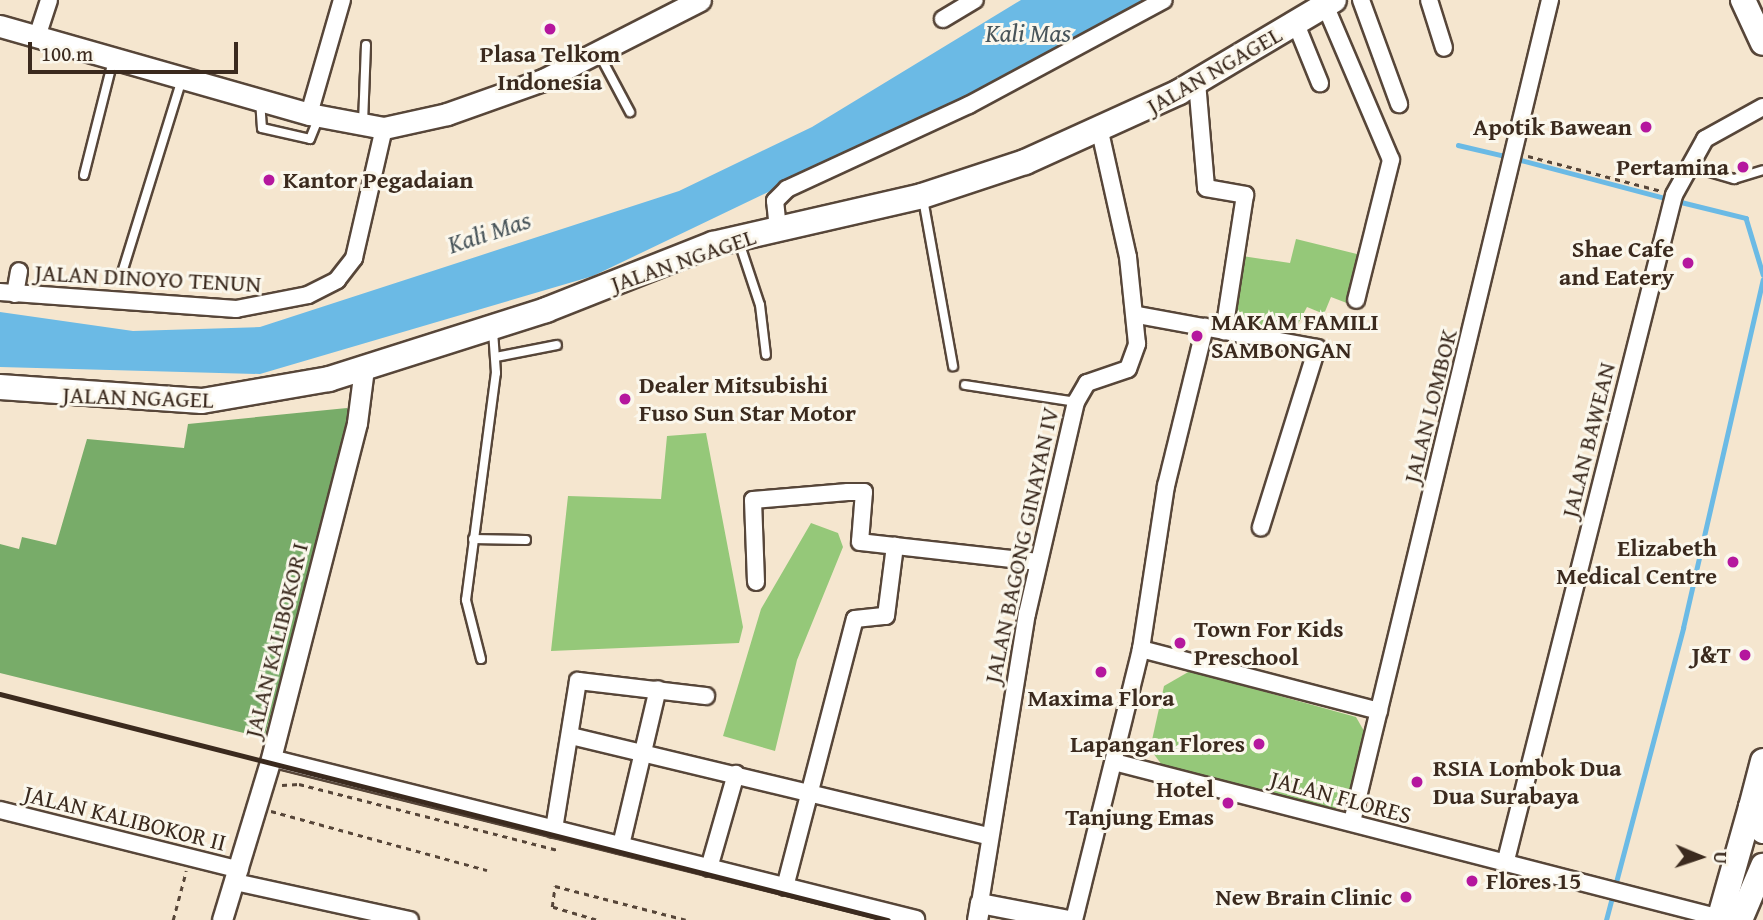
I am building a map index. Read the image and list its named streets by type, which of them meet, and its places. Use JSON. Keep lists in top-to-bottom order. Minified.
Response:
{"streets":{"main road":["JALAN NGAGEL"],"street":["JALAN DINOYO TENUN","JALAN LOMBOK","JALAN BAWEAN","JALAN BAGONG GINAYAN IV","JALAN KALIBOKOR I","JALAN FLORES","JALAN KALIBOKOR II"]},"crossings":[["JALAN NGAGEL","JALAN BAGONG GINAYAN IV"],["JALAN NGAGEL","JALAN KALIBOKOR I"],["JALAN LOMBOK","JALAN FLORES"],["JALAN BAWEAN","JALAN FLORES"],["JALAN KALIBOKOR I","JALAN KALIBOKOR II"]],"water":["Kali Mas"],"places":["Plasa Telkom Indonesia","Apotik Bawean","Pertamina","Kantor Pegadaian","Shae Cafe and Eatery","MAKAM FAMILI SAMBONGAN","Dealer Mitsubishi Fuso Sun Star Motor","Elizabeth Medical Centre","Town For Kids Preschool","J&T","Maxima Flora","Lapangan Flores","RSIA Lombok Dua Dua Surabaya","Hotel Tanjung Emas","Flores 15","New Brain Clinic"],"scale_bar":"100 m","north":"right"}
